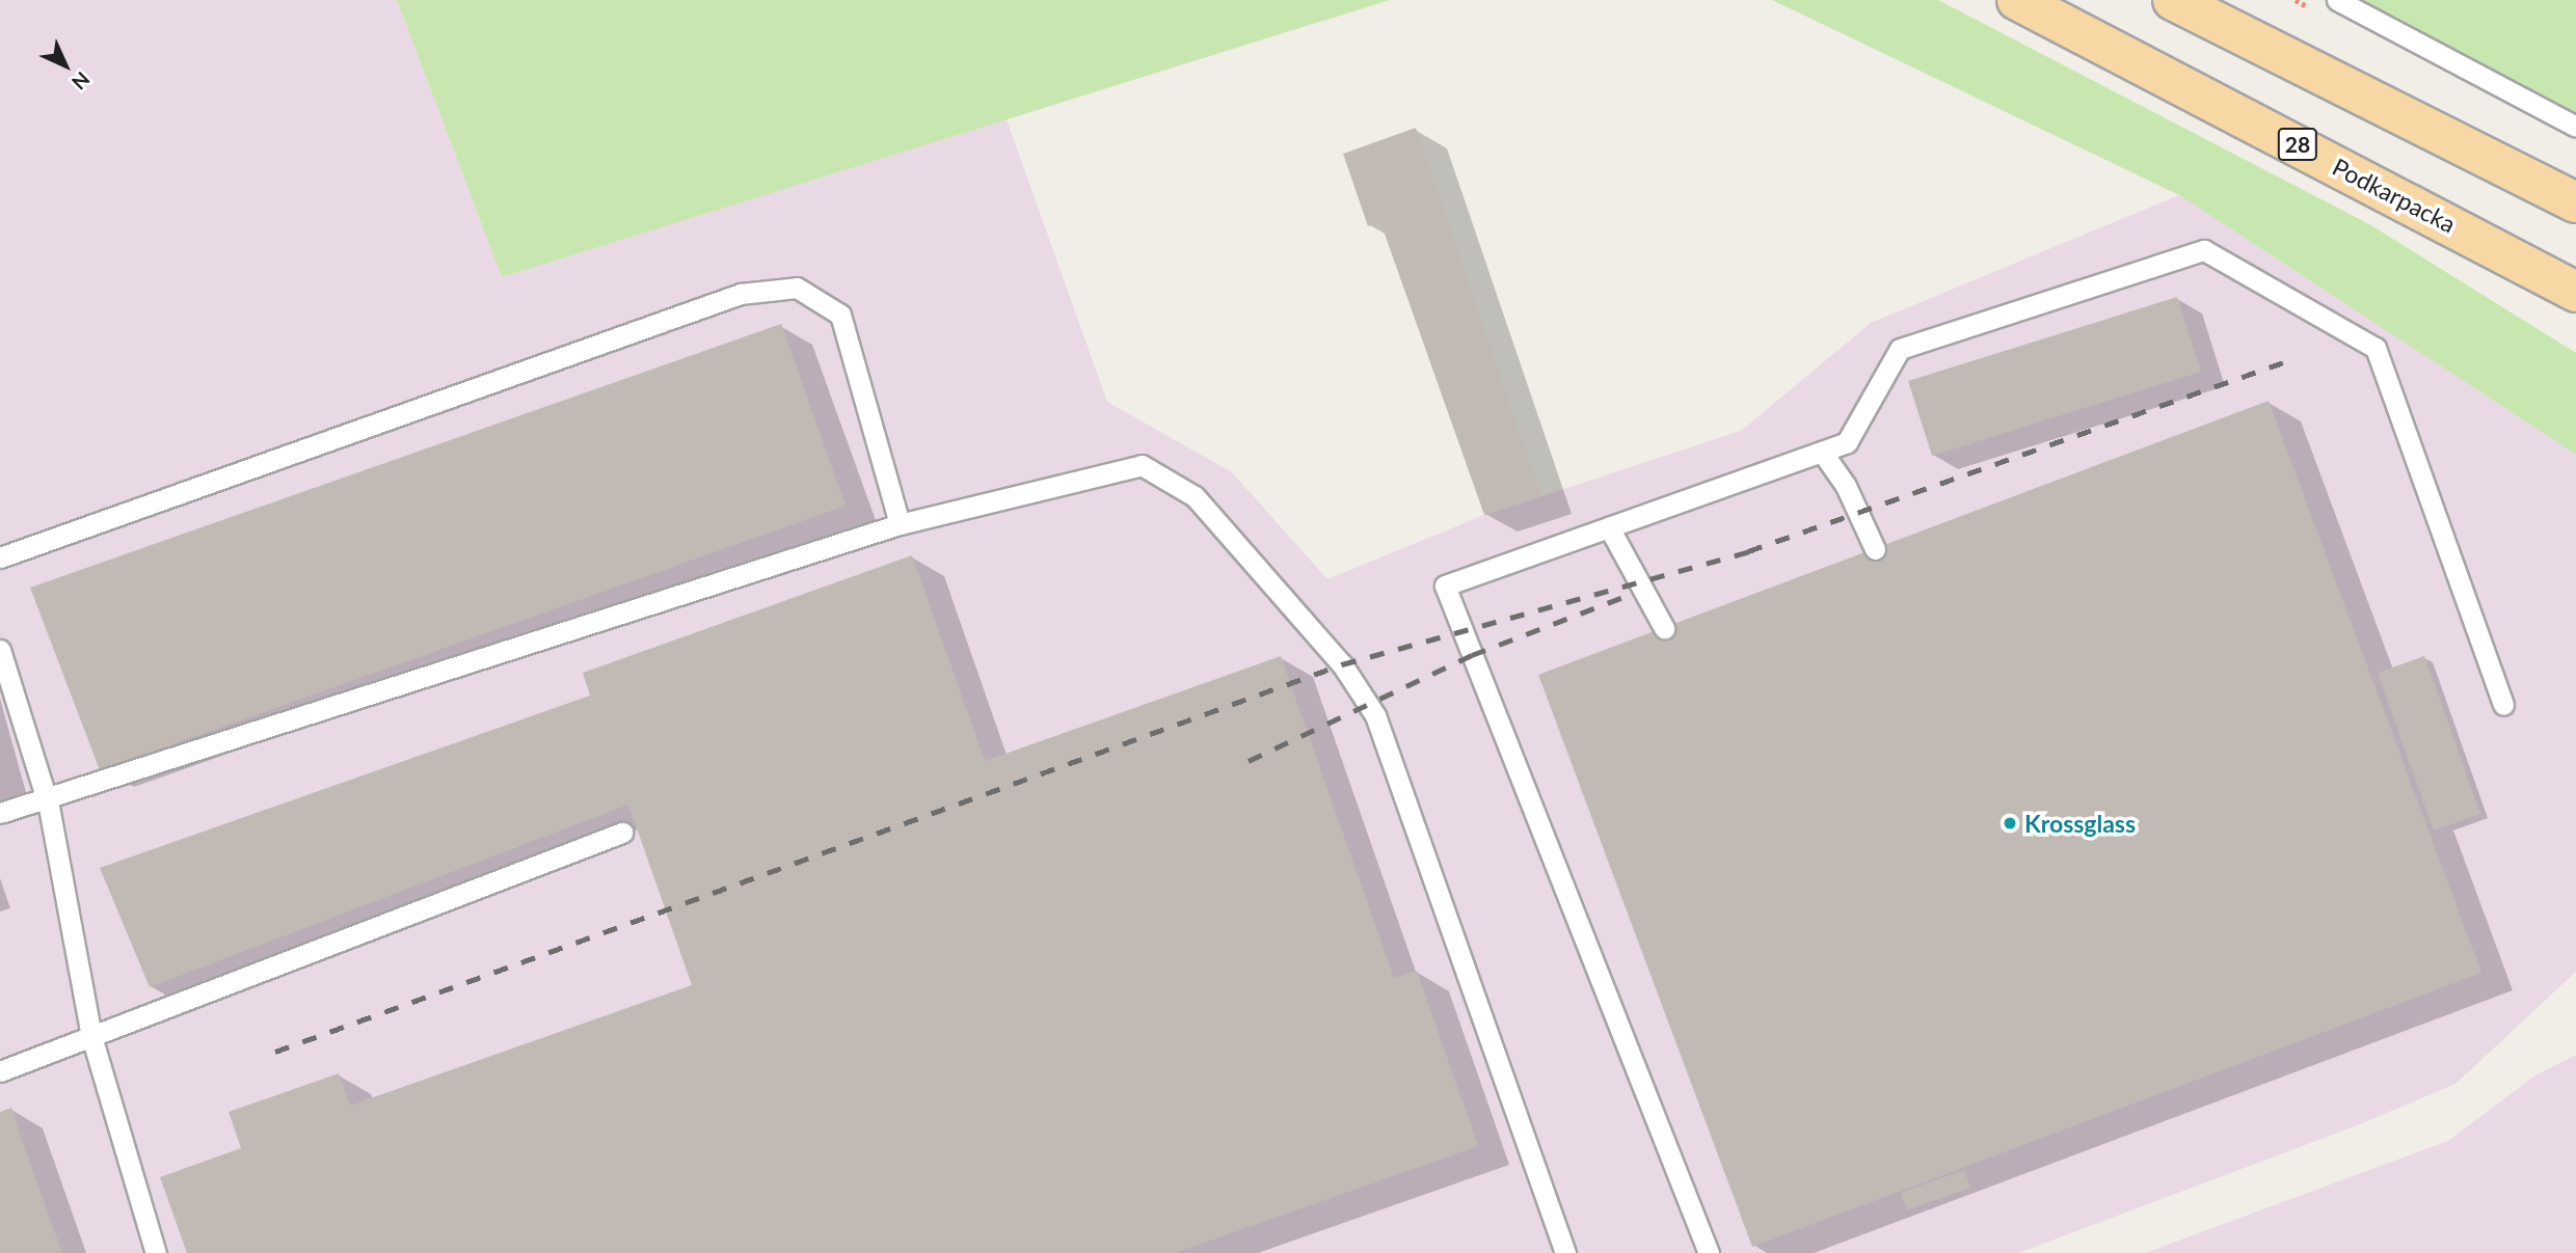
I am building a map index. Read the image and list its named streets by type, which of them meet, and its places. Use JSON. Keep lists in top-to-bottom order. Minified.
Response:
{"streets":{"main road":["28","Podkarpacka"]},"places":["Krossglass"],"north":"bottom right"}
